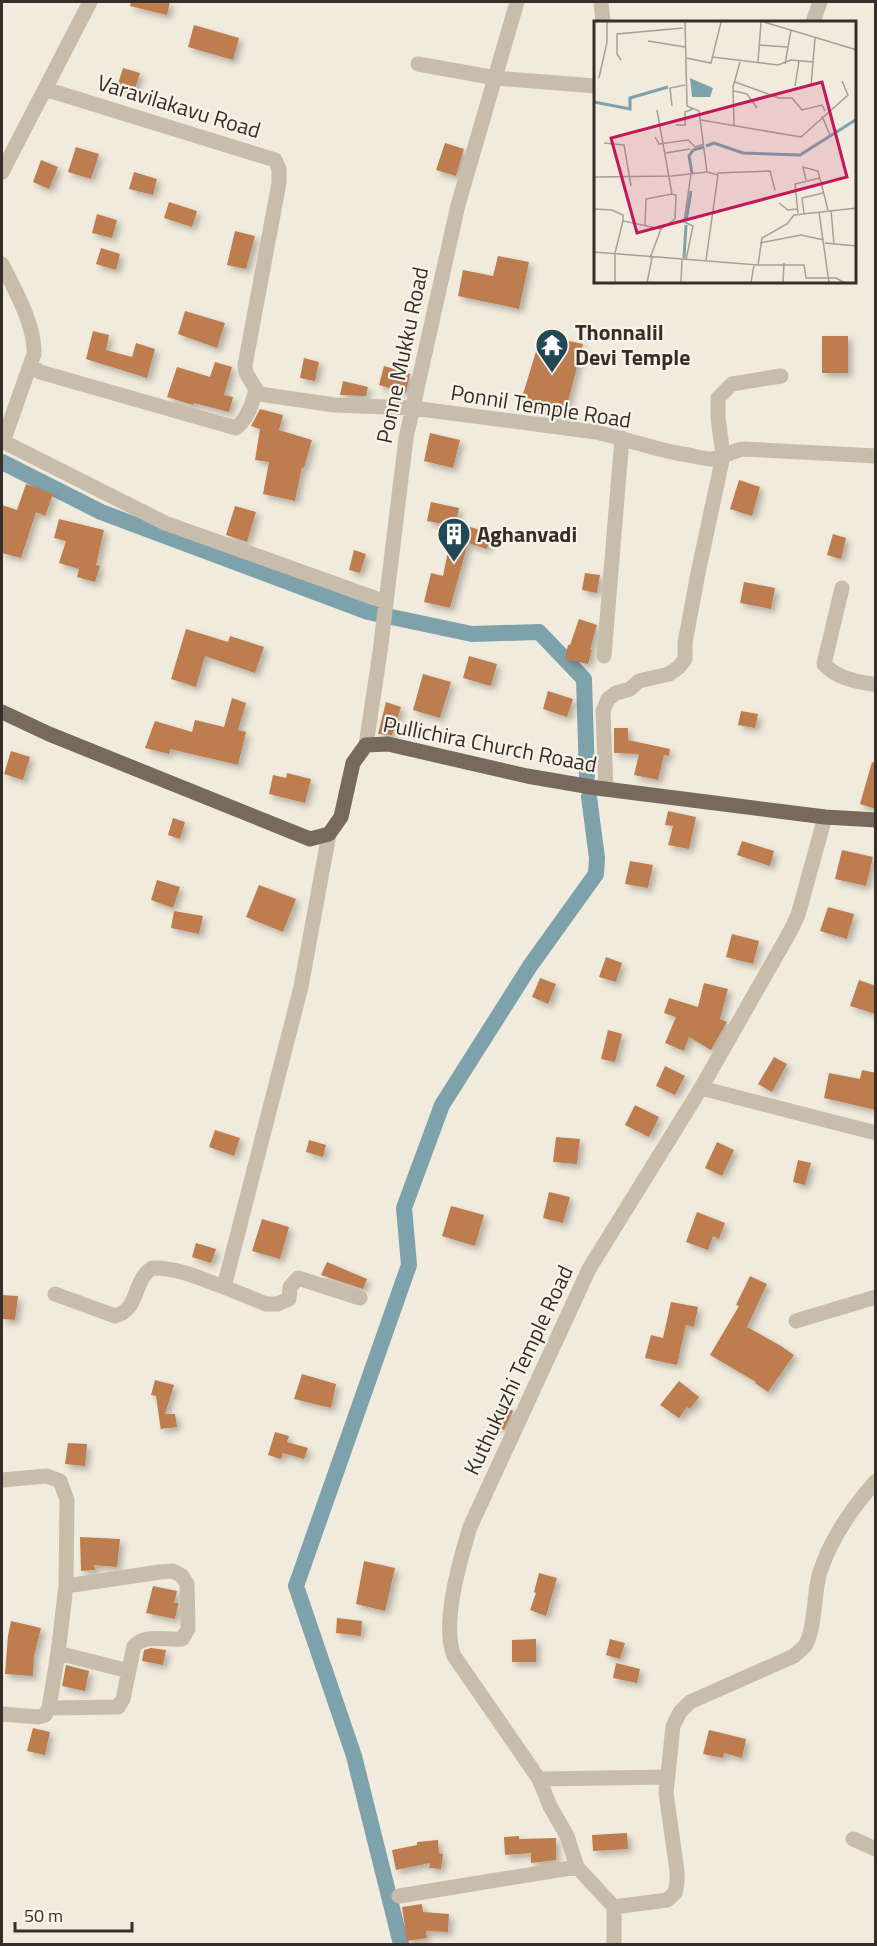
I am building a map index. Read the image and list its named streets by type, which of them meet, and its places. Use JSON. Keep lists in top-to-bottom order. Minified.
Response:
{"streets":{"main road":["Pullichira Church Roaad"],"street":["Varavilakavu Road","Ponne Mukku Road","Ponnil Temple Road","Kuthukuzhi Temple Road"]},"crossings":[["Varavilakavu Road","Ponnil Temple Road"],["Ponne Mukku Road","Ponnil Temple Road"],["Ponne Mukku Road","Pullichira Church Roaad"],["Pullichira Church Roaad","Kuthukuzhi Temple Road"]],"places":{"temple":["Thonnalil Devi Temple"],"building":["Aghanvadi"]},"scale_bar":"50 m"}
